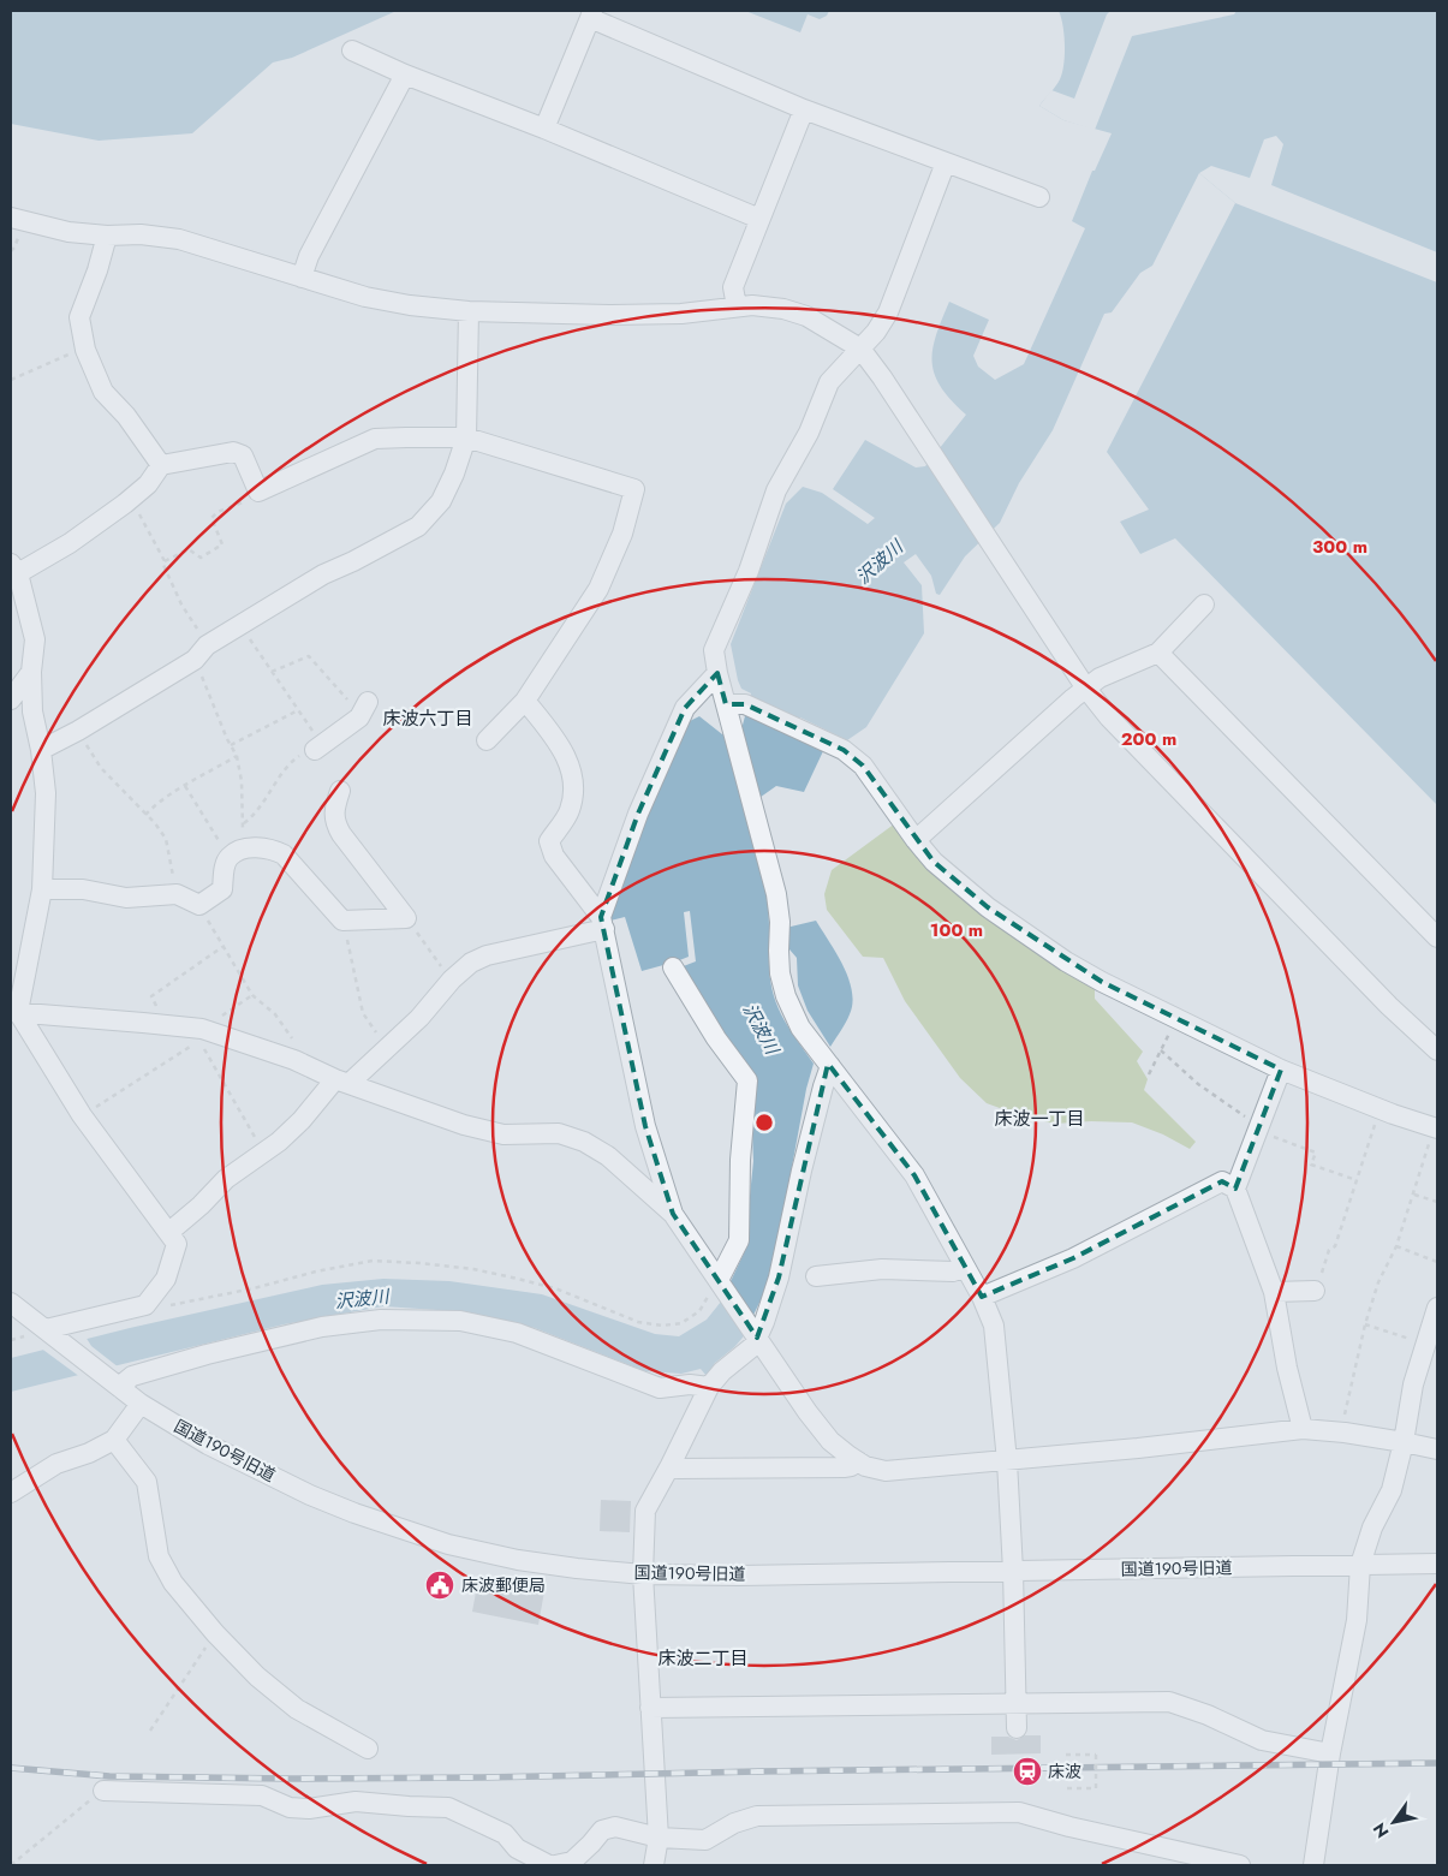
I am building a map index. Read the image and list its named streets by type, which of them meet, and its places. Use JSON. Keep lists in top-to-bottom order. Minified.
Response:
{"streets":{"street":["国道190号旧道"]},"districts":["床波六丁目","床波一丁目","床波二丁目"],"water":["沢波川"],"places":{"public building":["床波郵便局"],"station":["床波"]},"north":"bottom left","rings":["300 m","200 m","100 m"]}
